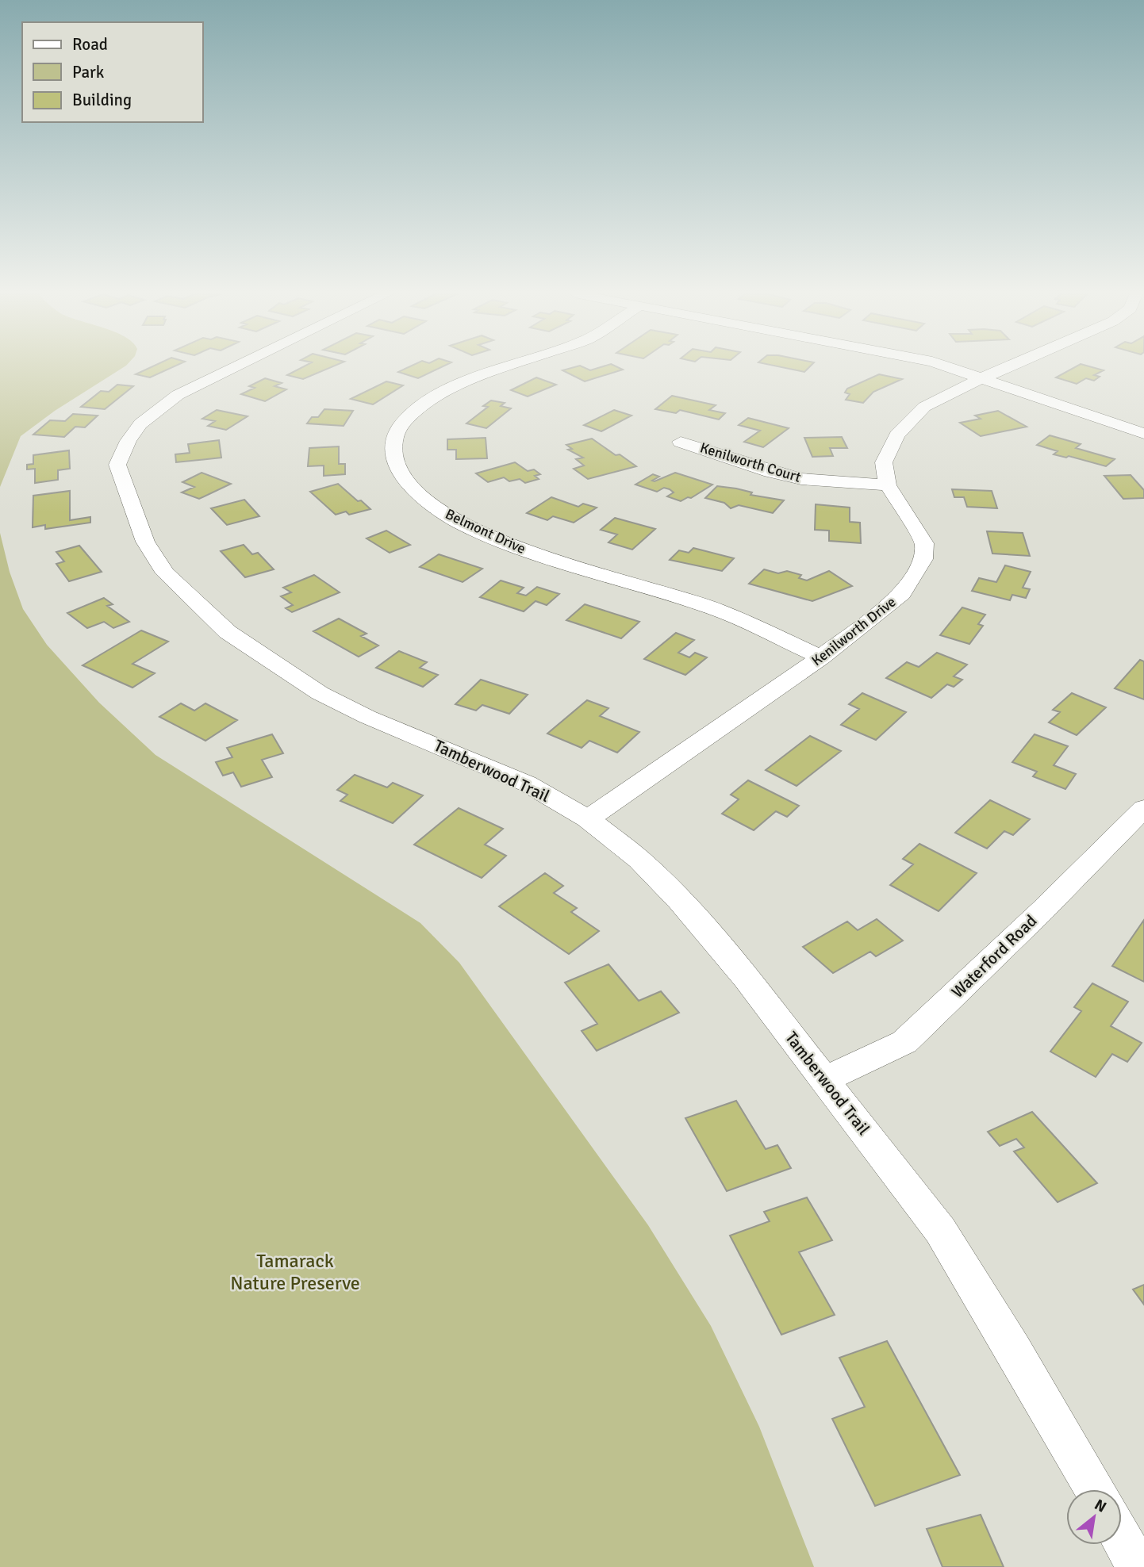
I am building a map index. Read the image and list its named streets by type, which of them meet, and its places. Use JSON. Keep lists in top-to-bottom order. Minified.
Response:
{"streets":{"street":["Kenilworth Court","Belmont Drive","Kenilworth Drive","Tamberwood Trail","Waterford Road"]},"crossings":[["Kenilworth Court","Kenilworth Drive"],["Belmont Drive","Kenilworth Drive"],["Kenilworth Drive","Tamberwood Trail"],["Tamberwood Trail","Waterford Road"]],"parks":["Tamarack Nature Preserve"],"legend":["Road","Park","Building"],"north":"top right"}
